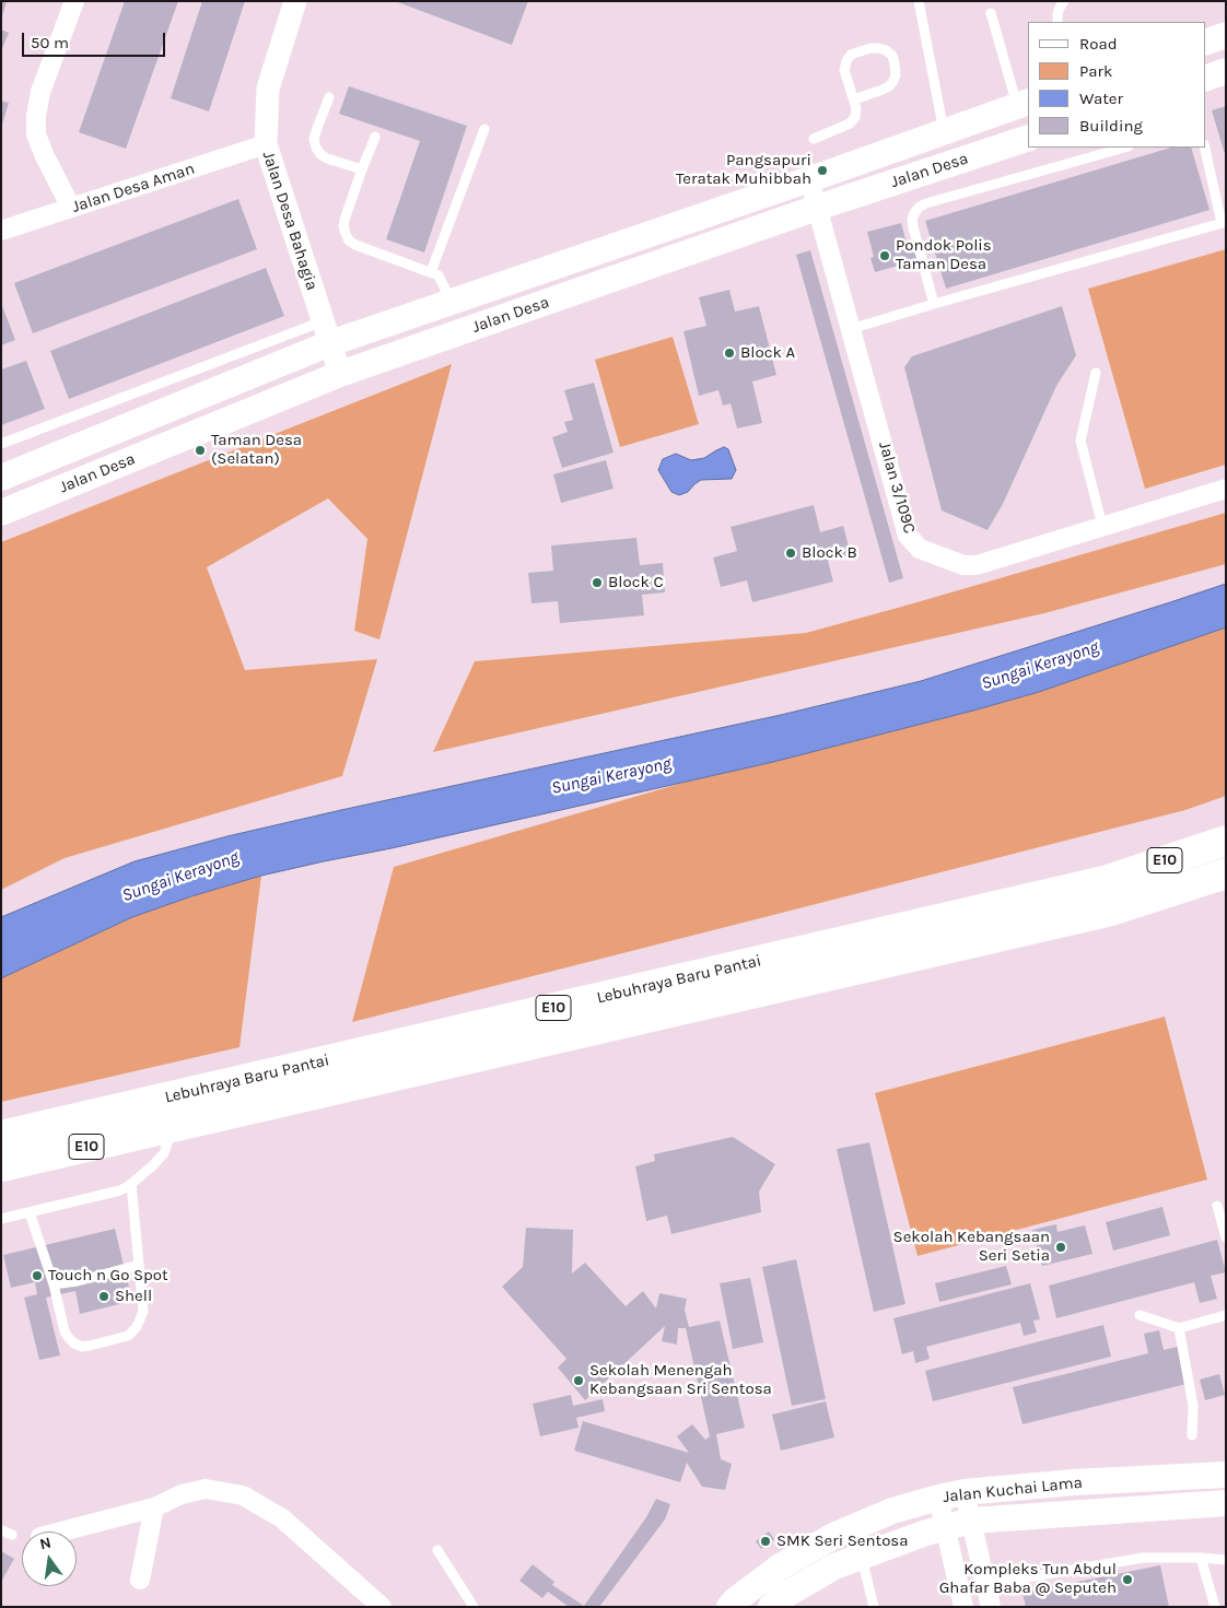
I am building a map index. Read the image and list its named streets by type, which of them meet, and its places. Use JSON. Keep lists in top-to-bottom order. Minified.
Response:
{"streets":{"highway":["E10","Lebuhraya Baru Pantai"],"main road":["Jalan Desa","Jalan Kuchai Lama"],"street":["Jalan Desa Aman","Jalan Desa Bahagia","Jalan 3/109C"]},"crossings":[["Jalan Desa","Jalan Desa Bahagia"],["Jalan Desa","Jalan 3/109C"],["Jalan Desa Aman","Jalan Desa Bahagia"]],"water":["Sungai Kerayong"],"places":["Pangsapuri Teratak Muhibbah","Pondok Polis Taman Desa","Block A","Taman Desa (Selatan)","Block B","Block C","Sekolah Kebangsaan Seri Setia","Touch n Go Spot","Shell","Sekolah Menengah Kebangsaan Sri Sentosa","SMK Seri Sentosa","Kompleks Tun Abdul Ghafar Baba @ Seputeh"],"legend":["Road","Park","Water","Building"],"scale_bar":"50 m","north":"top"}
